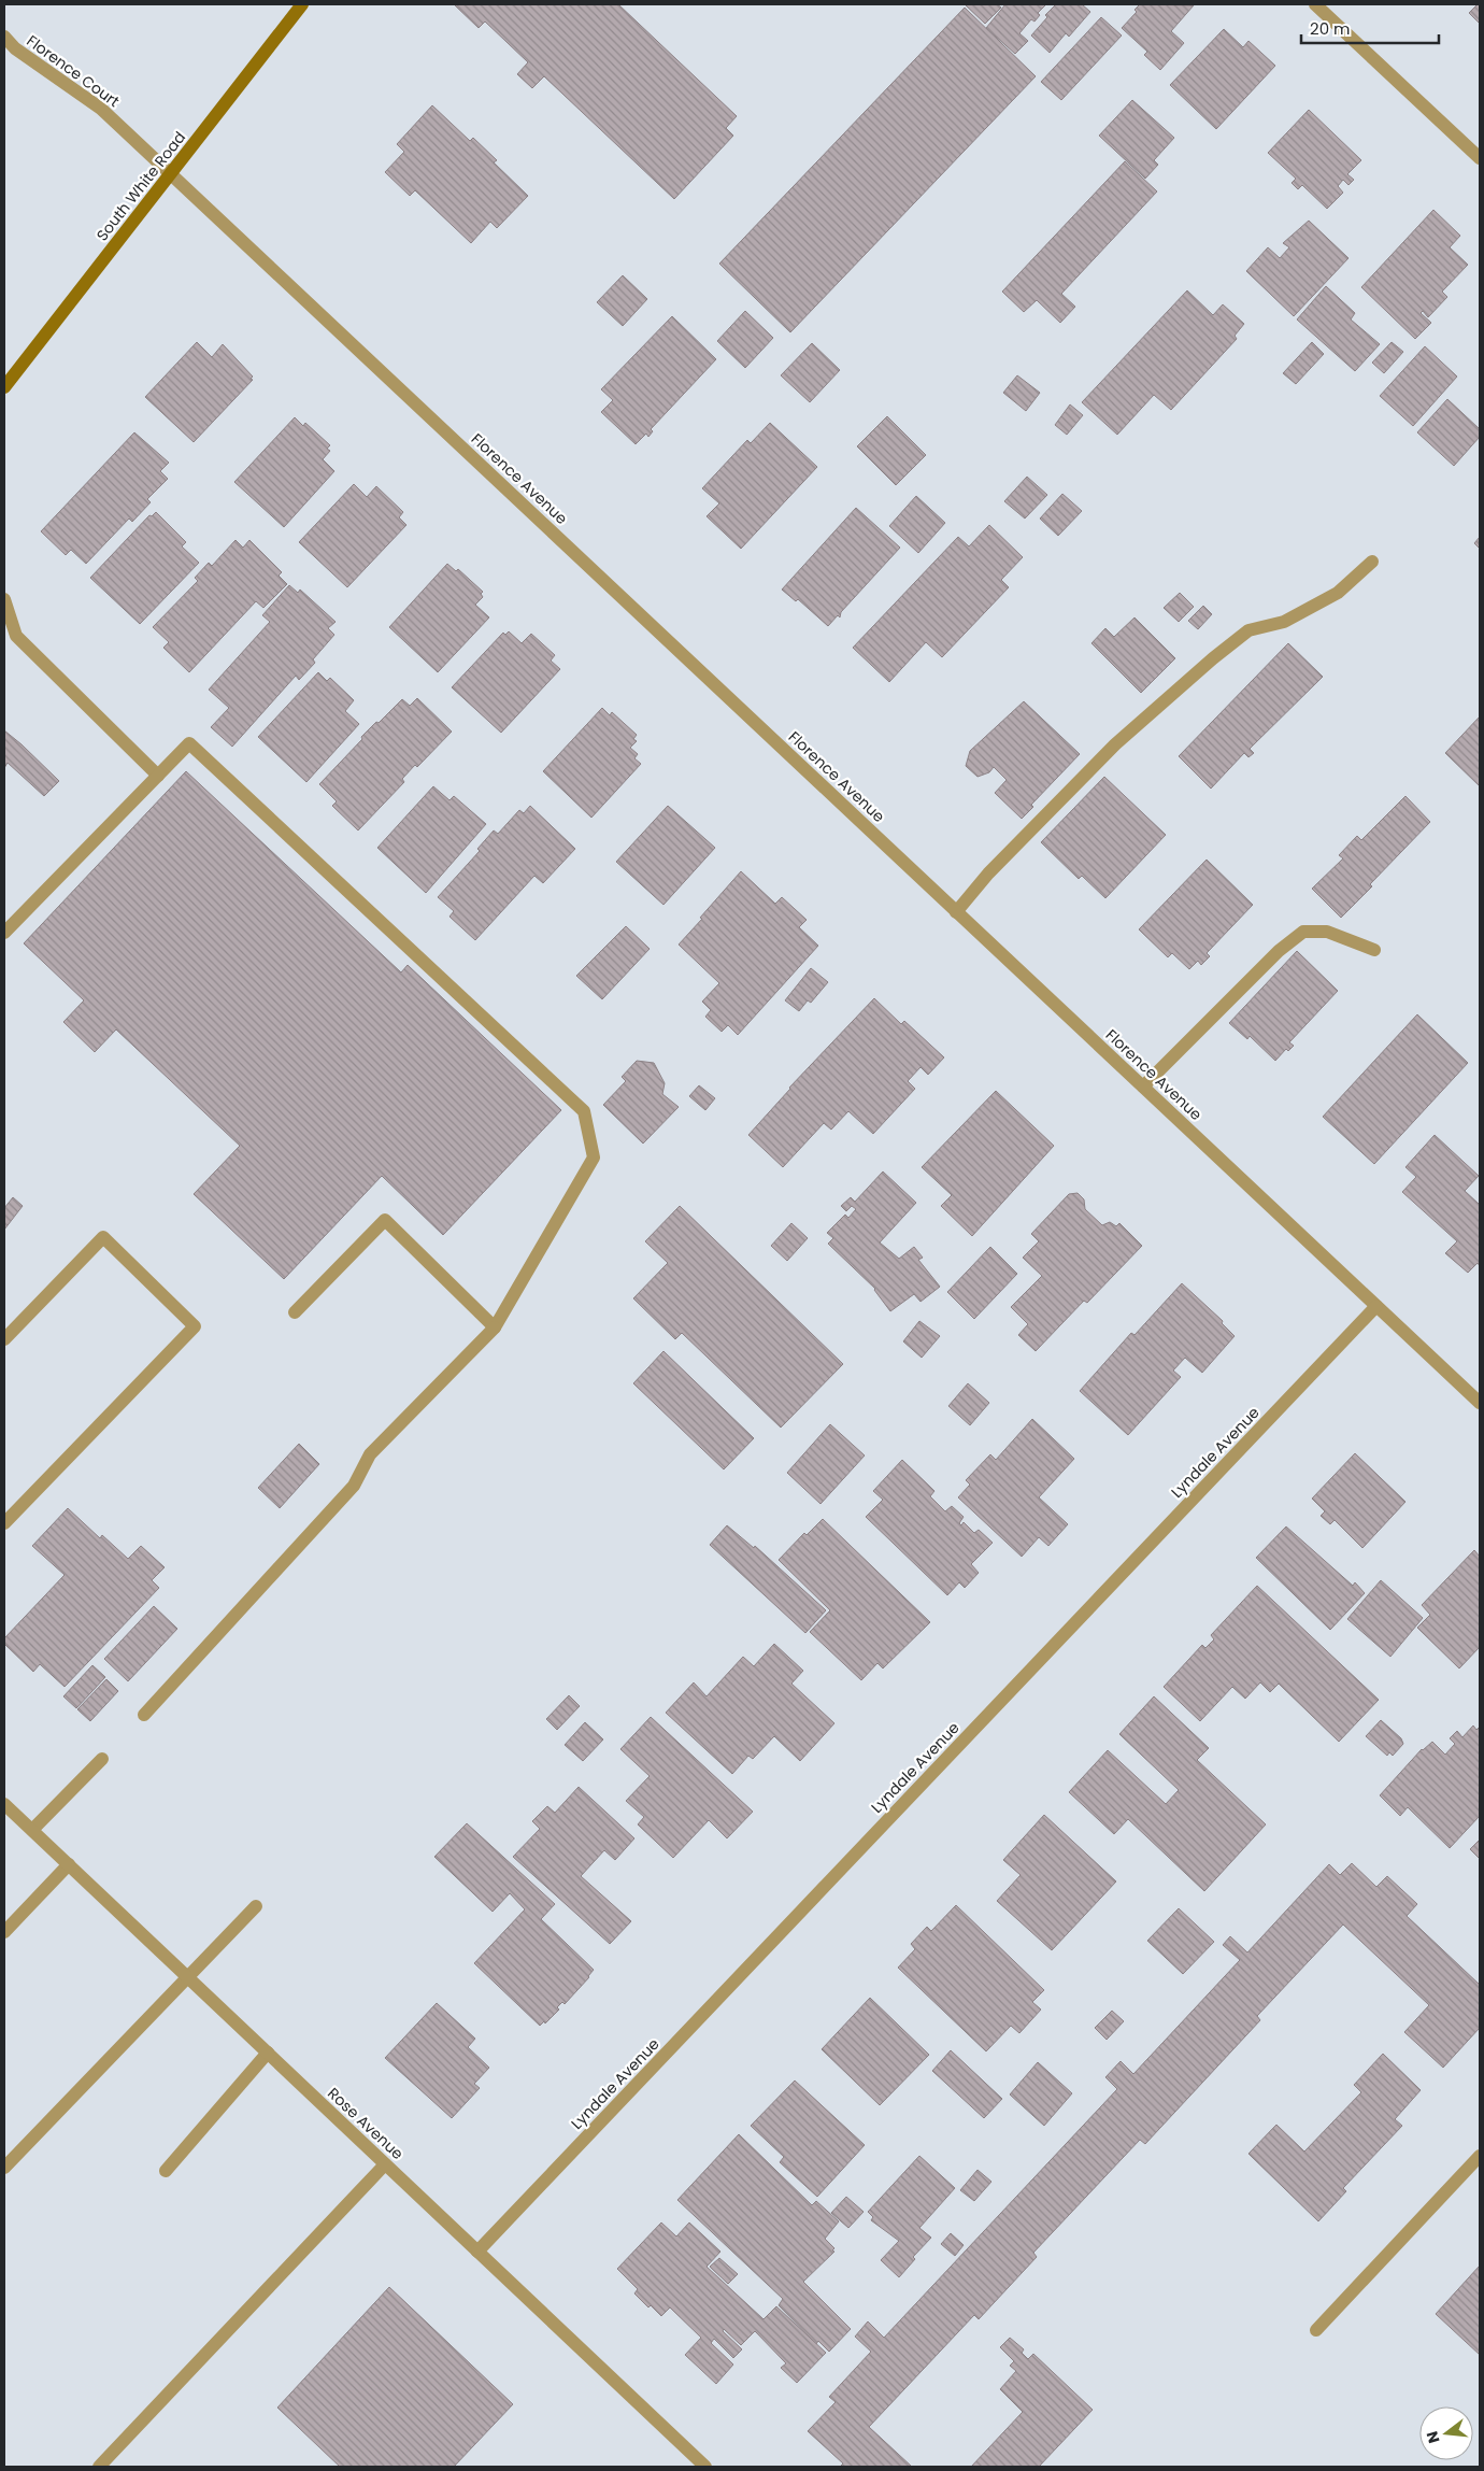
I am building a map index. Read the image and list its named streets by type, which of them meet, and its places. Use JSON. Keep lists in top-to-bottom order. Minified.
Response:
{"streets":{"main road":["South White Road"],"street":["Florence Court","Florence Avenue","Lyndale Avenue","Rose Avenue"]},"crossings":[["Florence Court","South White Road"],["Florence Court","Florence Avenue"],["South White Road","Florence Avenue"],["Florence Avenue","Lyndale Avenue"],["Lyndale Avenue","Rose Avenue"]],"scale_bar":"20 m","north":"left"}
